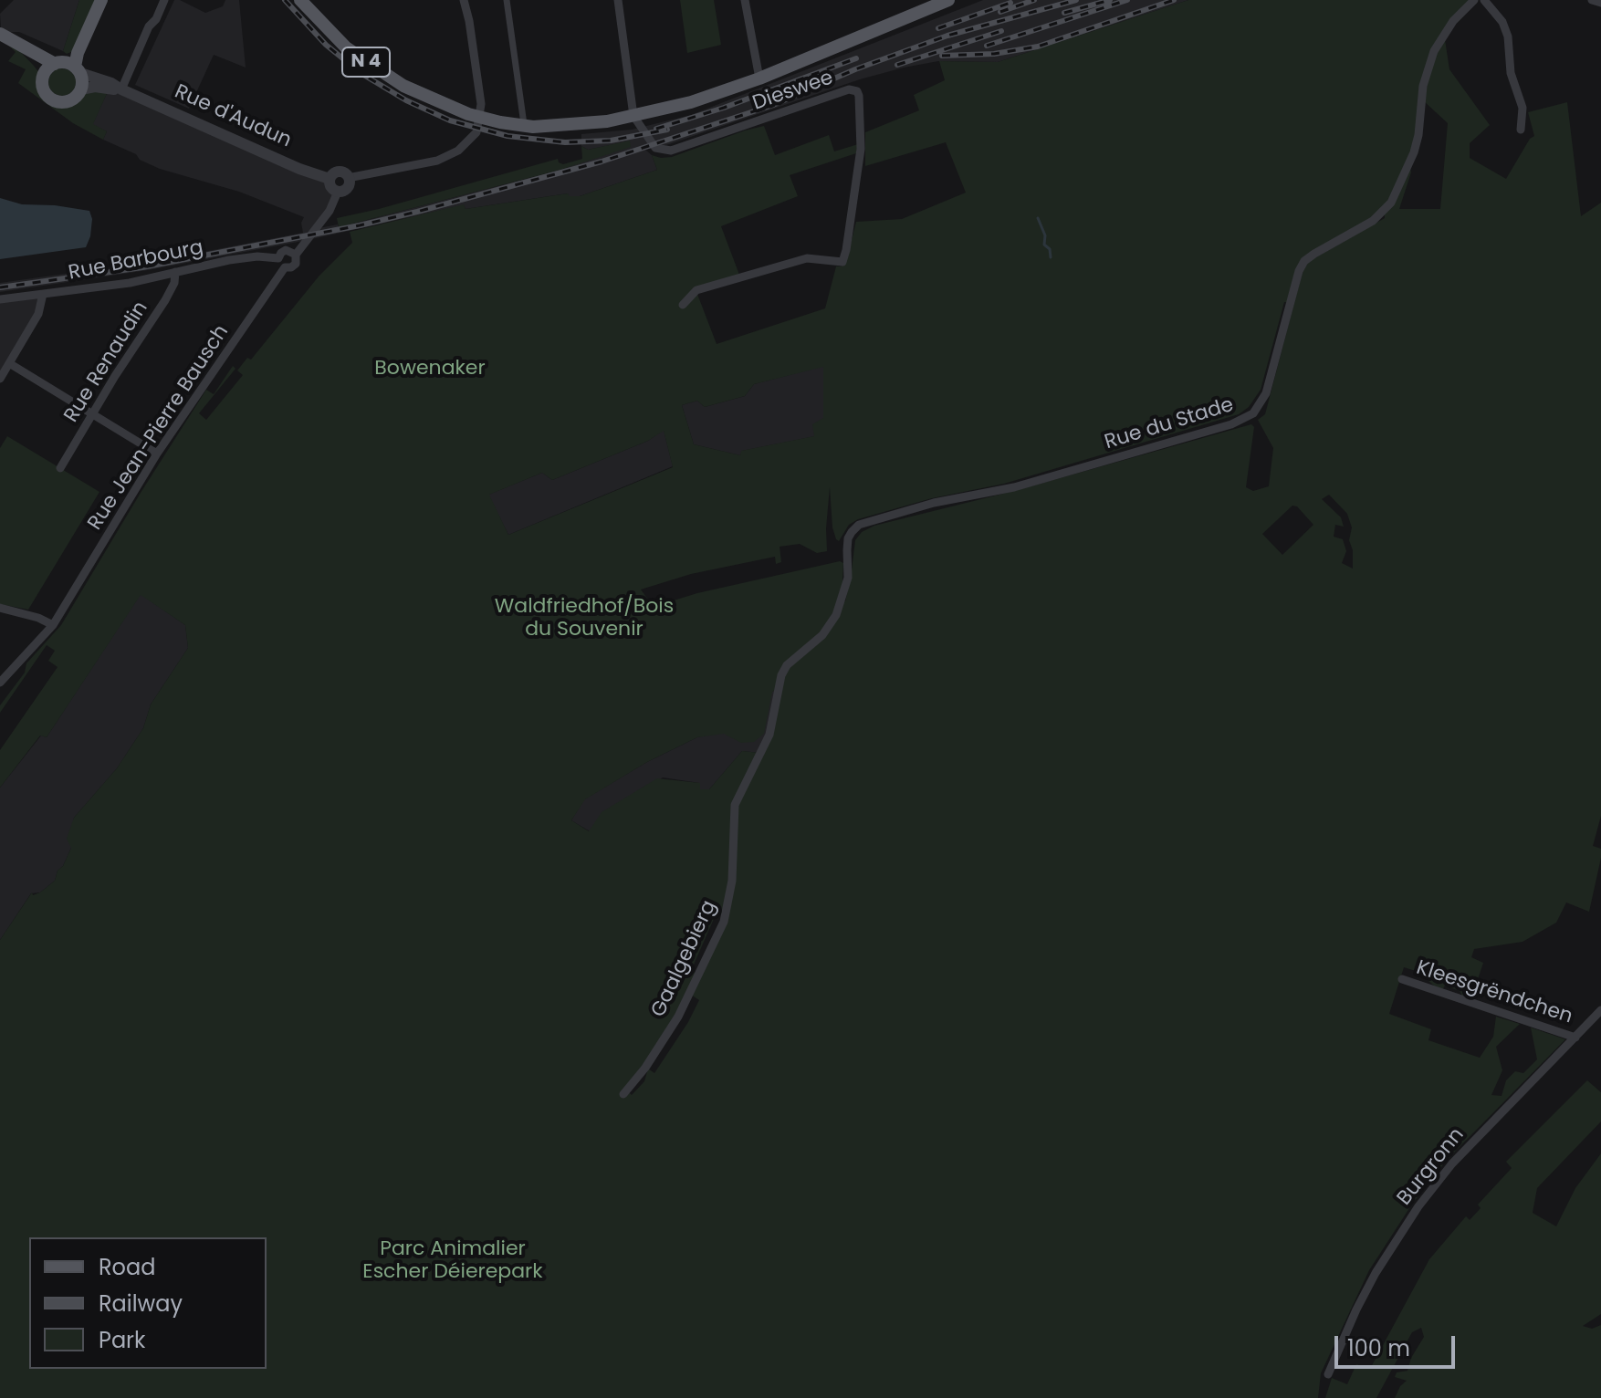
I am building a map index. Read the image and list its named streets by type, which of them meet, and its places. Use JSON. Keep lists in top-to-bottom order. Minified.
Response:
{"streets":{"main road":["N 4","Rue d'Audun"],"street":["Dieswee","Rue Barbourg","Rue Renaudin","Rue du Stade","Rue Jean-Pierre Bausch","Gaalgebierg","Kleesgrëndchen","Burgronn"]},"crossings":[["N 4","Dieswee"],["N 4","Rue d'Audun"],["Rue d'Audun","Rue Jean-Pierre Bausch"],["Rue Barbourg","Rue Renaudin"],["Rue Barbourg","Rue Jean-Pierre Bausch"],["Rue du Stade","Gaalgebierg"],["Kleesgrëndchen","Burgronn"]],"parks":["Bowenaker","Waldfriedhof/Bois du Souvenir","Parc Animalier Escher Déierepark"],"legend":["Road","Railway","Park"],"scale_bar":"100 m"}
